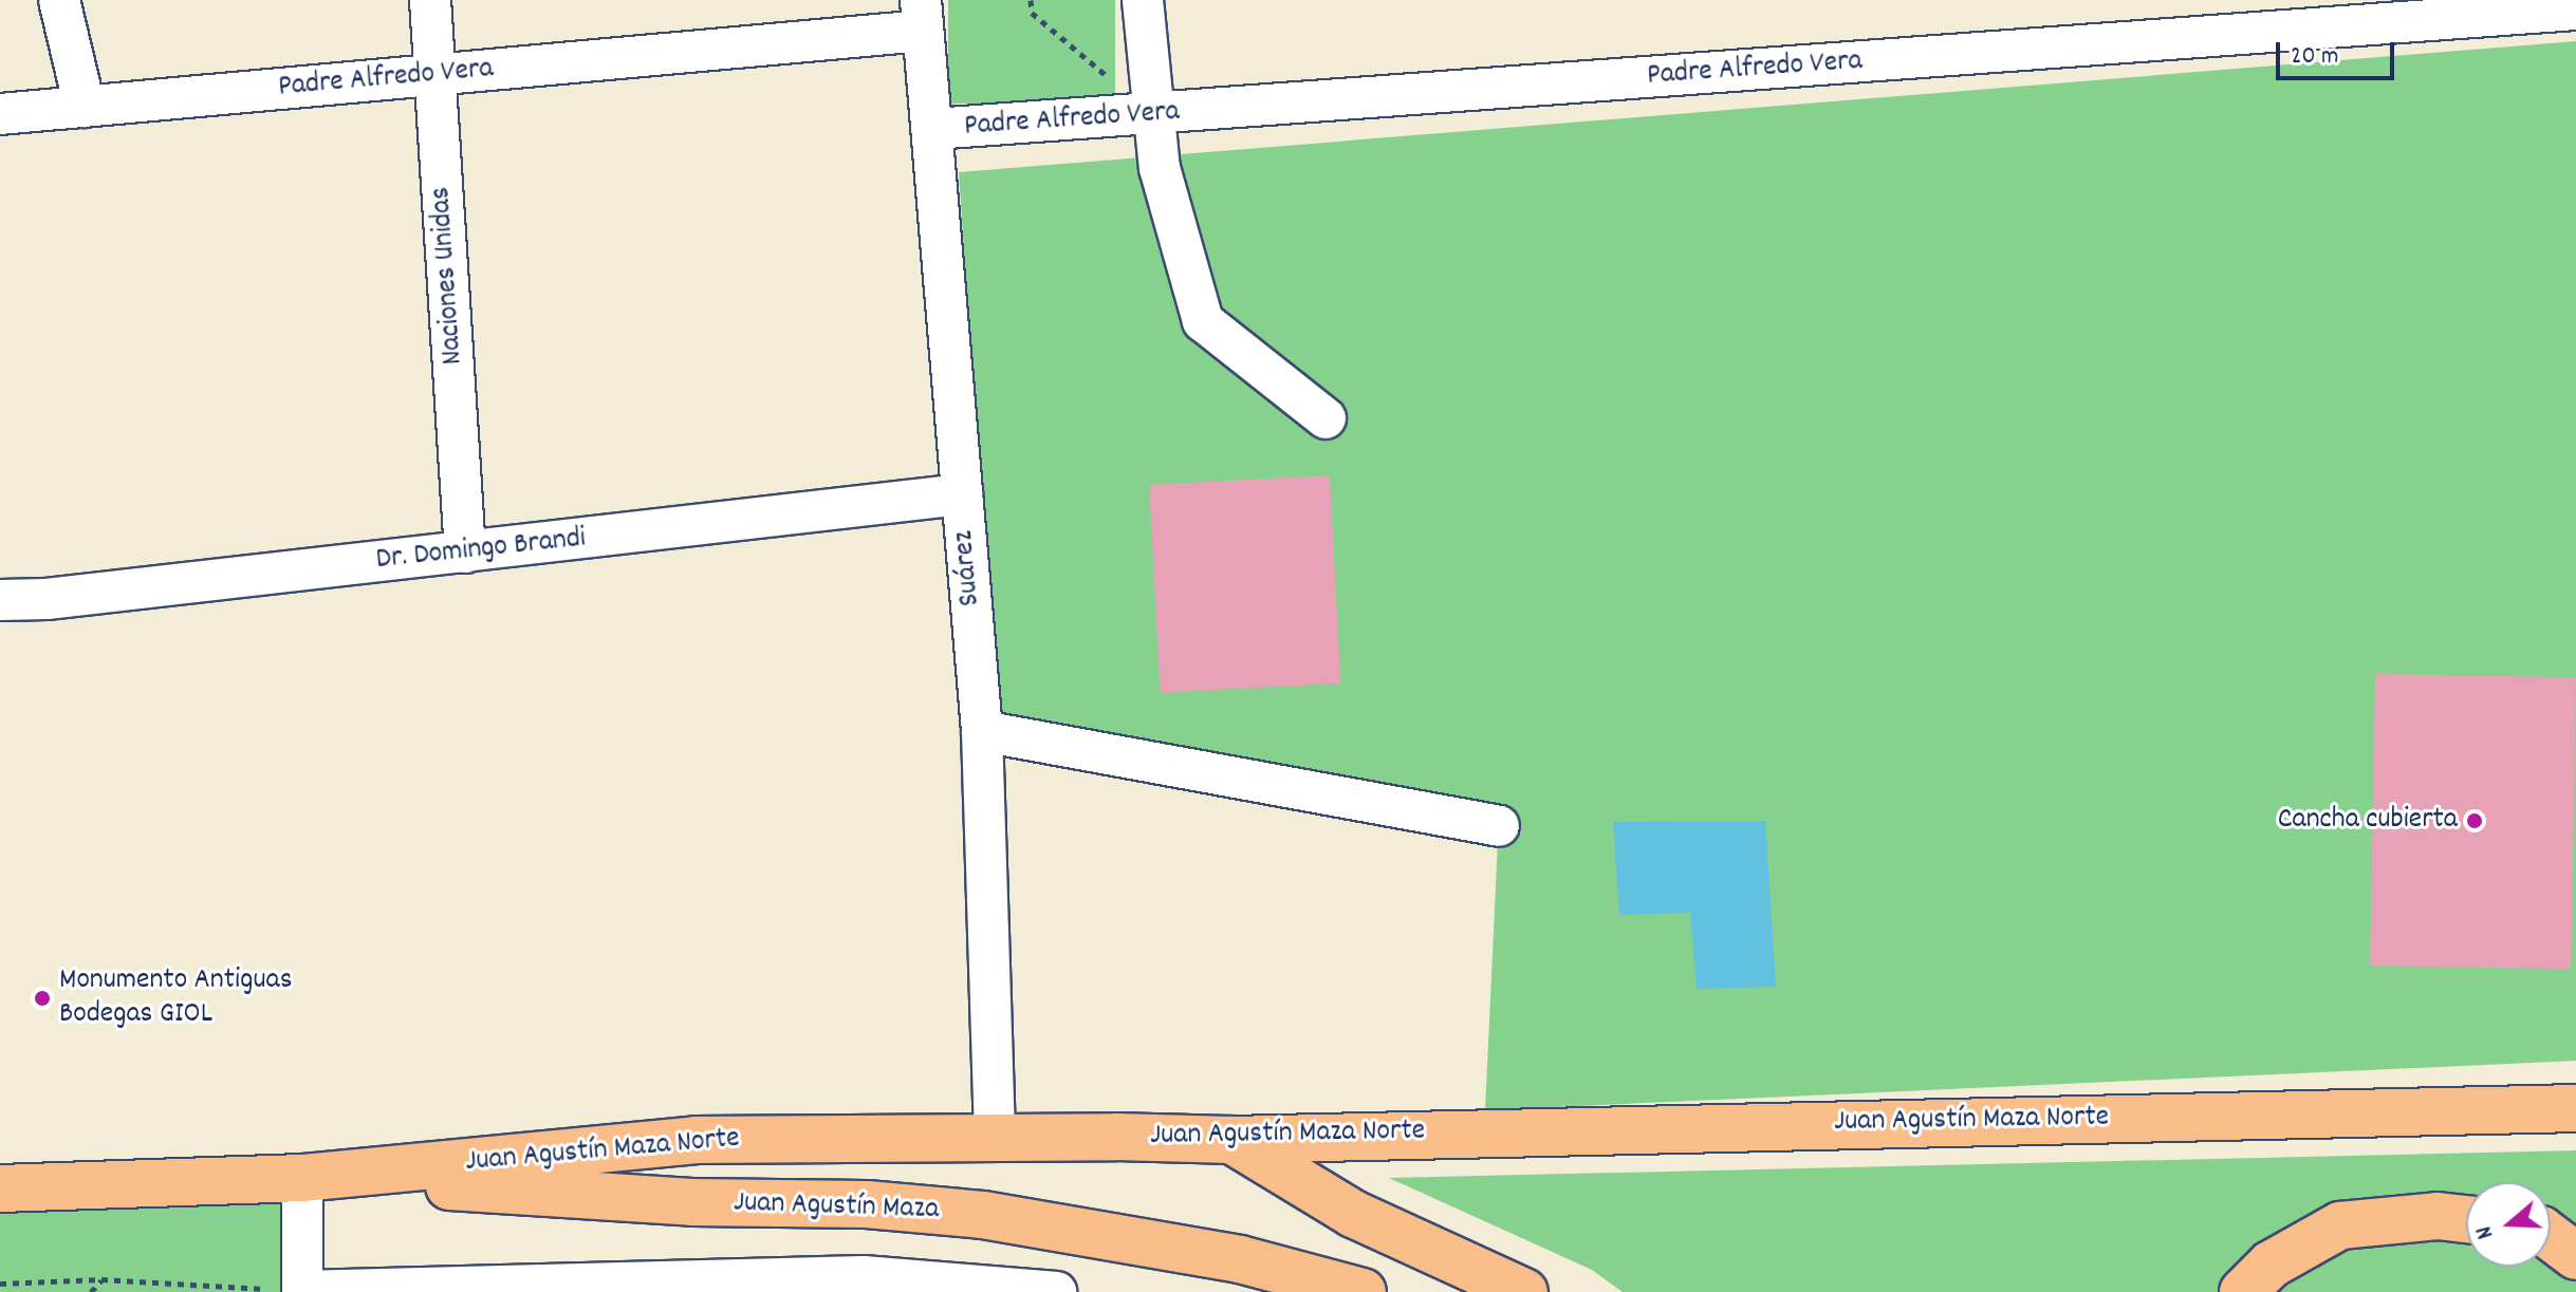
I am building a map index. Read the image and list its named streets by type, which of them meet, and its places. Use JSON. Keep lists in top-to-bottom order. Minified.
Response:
{"streets":{"main road":["Juan Agustín Maza Norte","Juan Agustín Maza"],"street":["Padre Alfredo Vera","Naciones Unidas","Dr. Domingo Brandi","Suárez"]},"crossings":[["Padre Alfredo Vera","Naciones Unidas"],["Padre Alfredo Vera","Suárez"],["Naciones Unidas","Dr. Domingo Brandi"],["Dr. Domingo Brandi","Suárez"],["Suárez","Juan Agustín Maza Norte"],["Juan Agustín Maza Norte","Juan Agustín Maza"]],"places":["Cancha cubierta","Monumento Antiguas Bodegas GIOL"],"scale_bar":"20 m","north":"left"}
